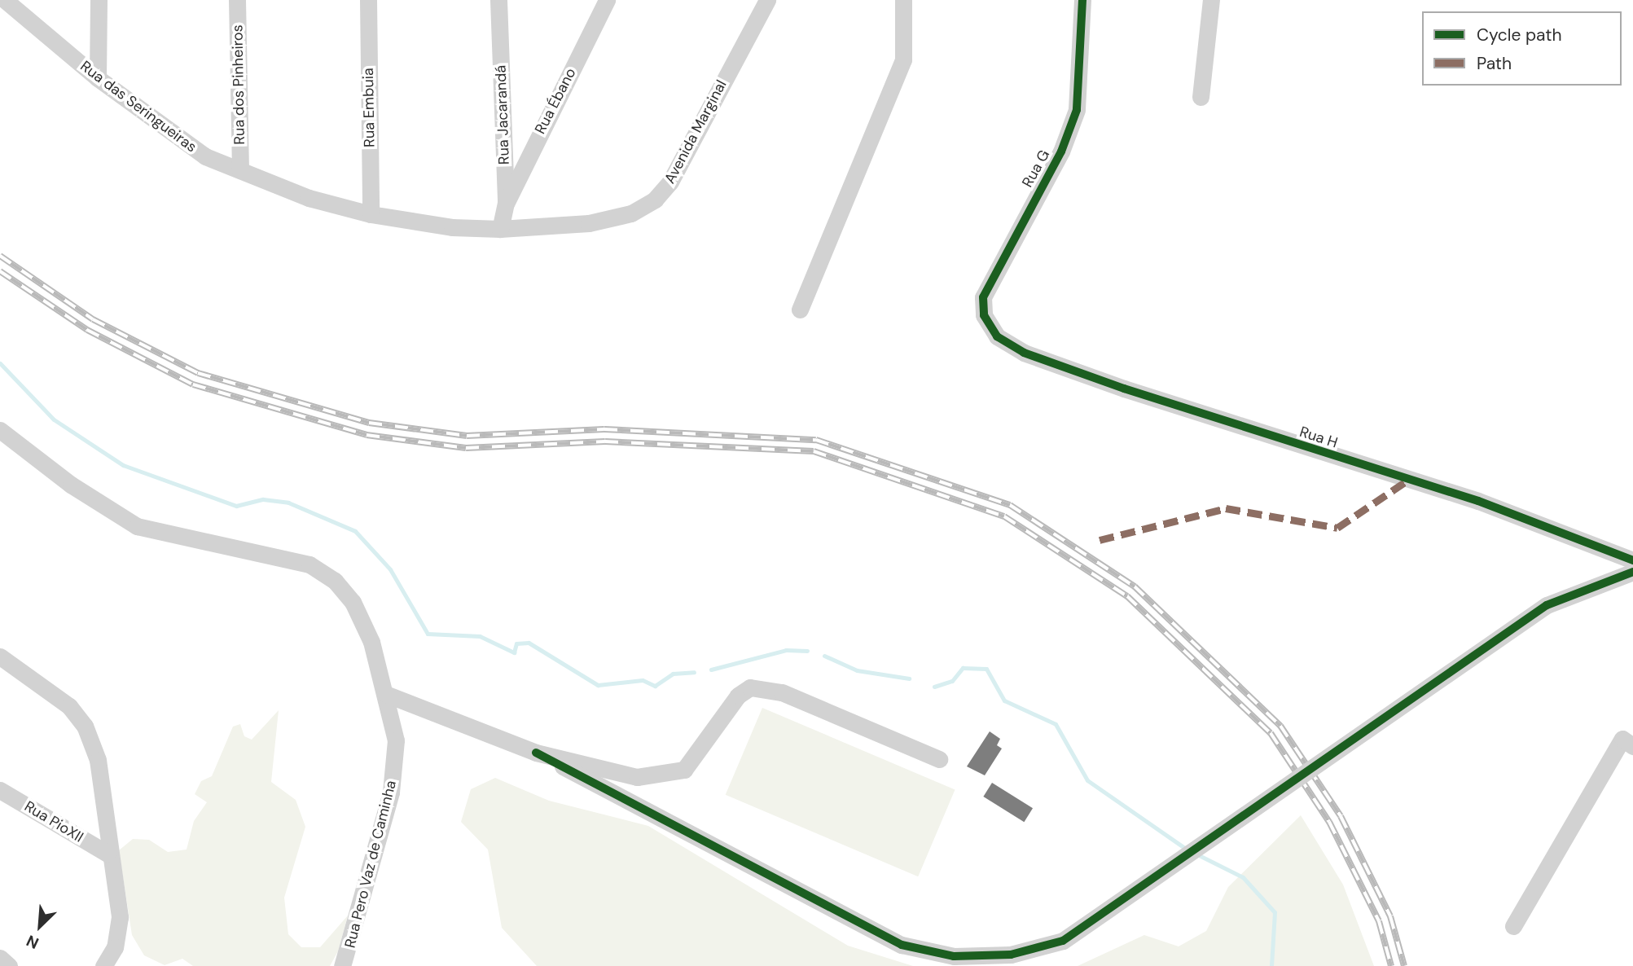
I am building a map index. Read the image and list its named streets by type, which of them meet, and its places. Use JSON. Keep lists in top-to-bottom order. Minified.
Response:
{"streets":{"street":["Rua dos Pinheiros","Rua Ébano","Rua das Seringueiras","Rua Embuia","Rua Jacarandá","Avenida Marginal","Rua G","Rua H","Rua PioXII","Rua Pero Vaz de Caminha"]},"crossings":[["Rua dos Pinheiros","Rua das Seringueiras"],["Rua Ébano","Rua Jacarandá"],["Rua das Seringueiras","Rua Embuia"],["Rua das Seringueiras","Rua Jacarandá"],["Rua das Seringueiras","Avenida Marginal"],["Rua G","Rua H"]],"legend":["Cycle path","Path"],"north":"bottom left"}
